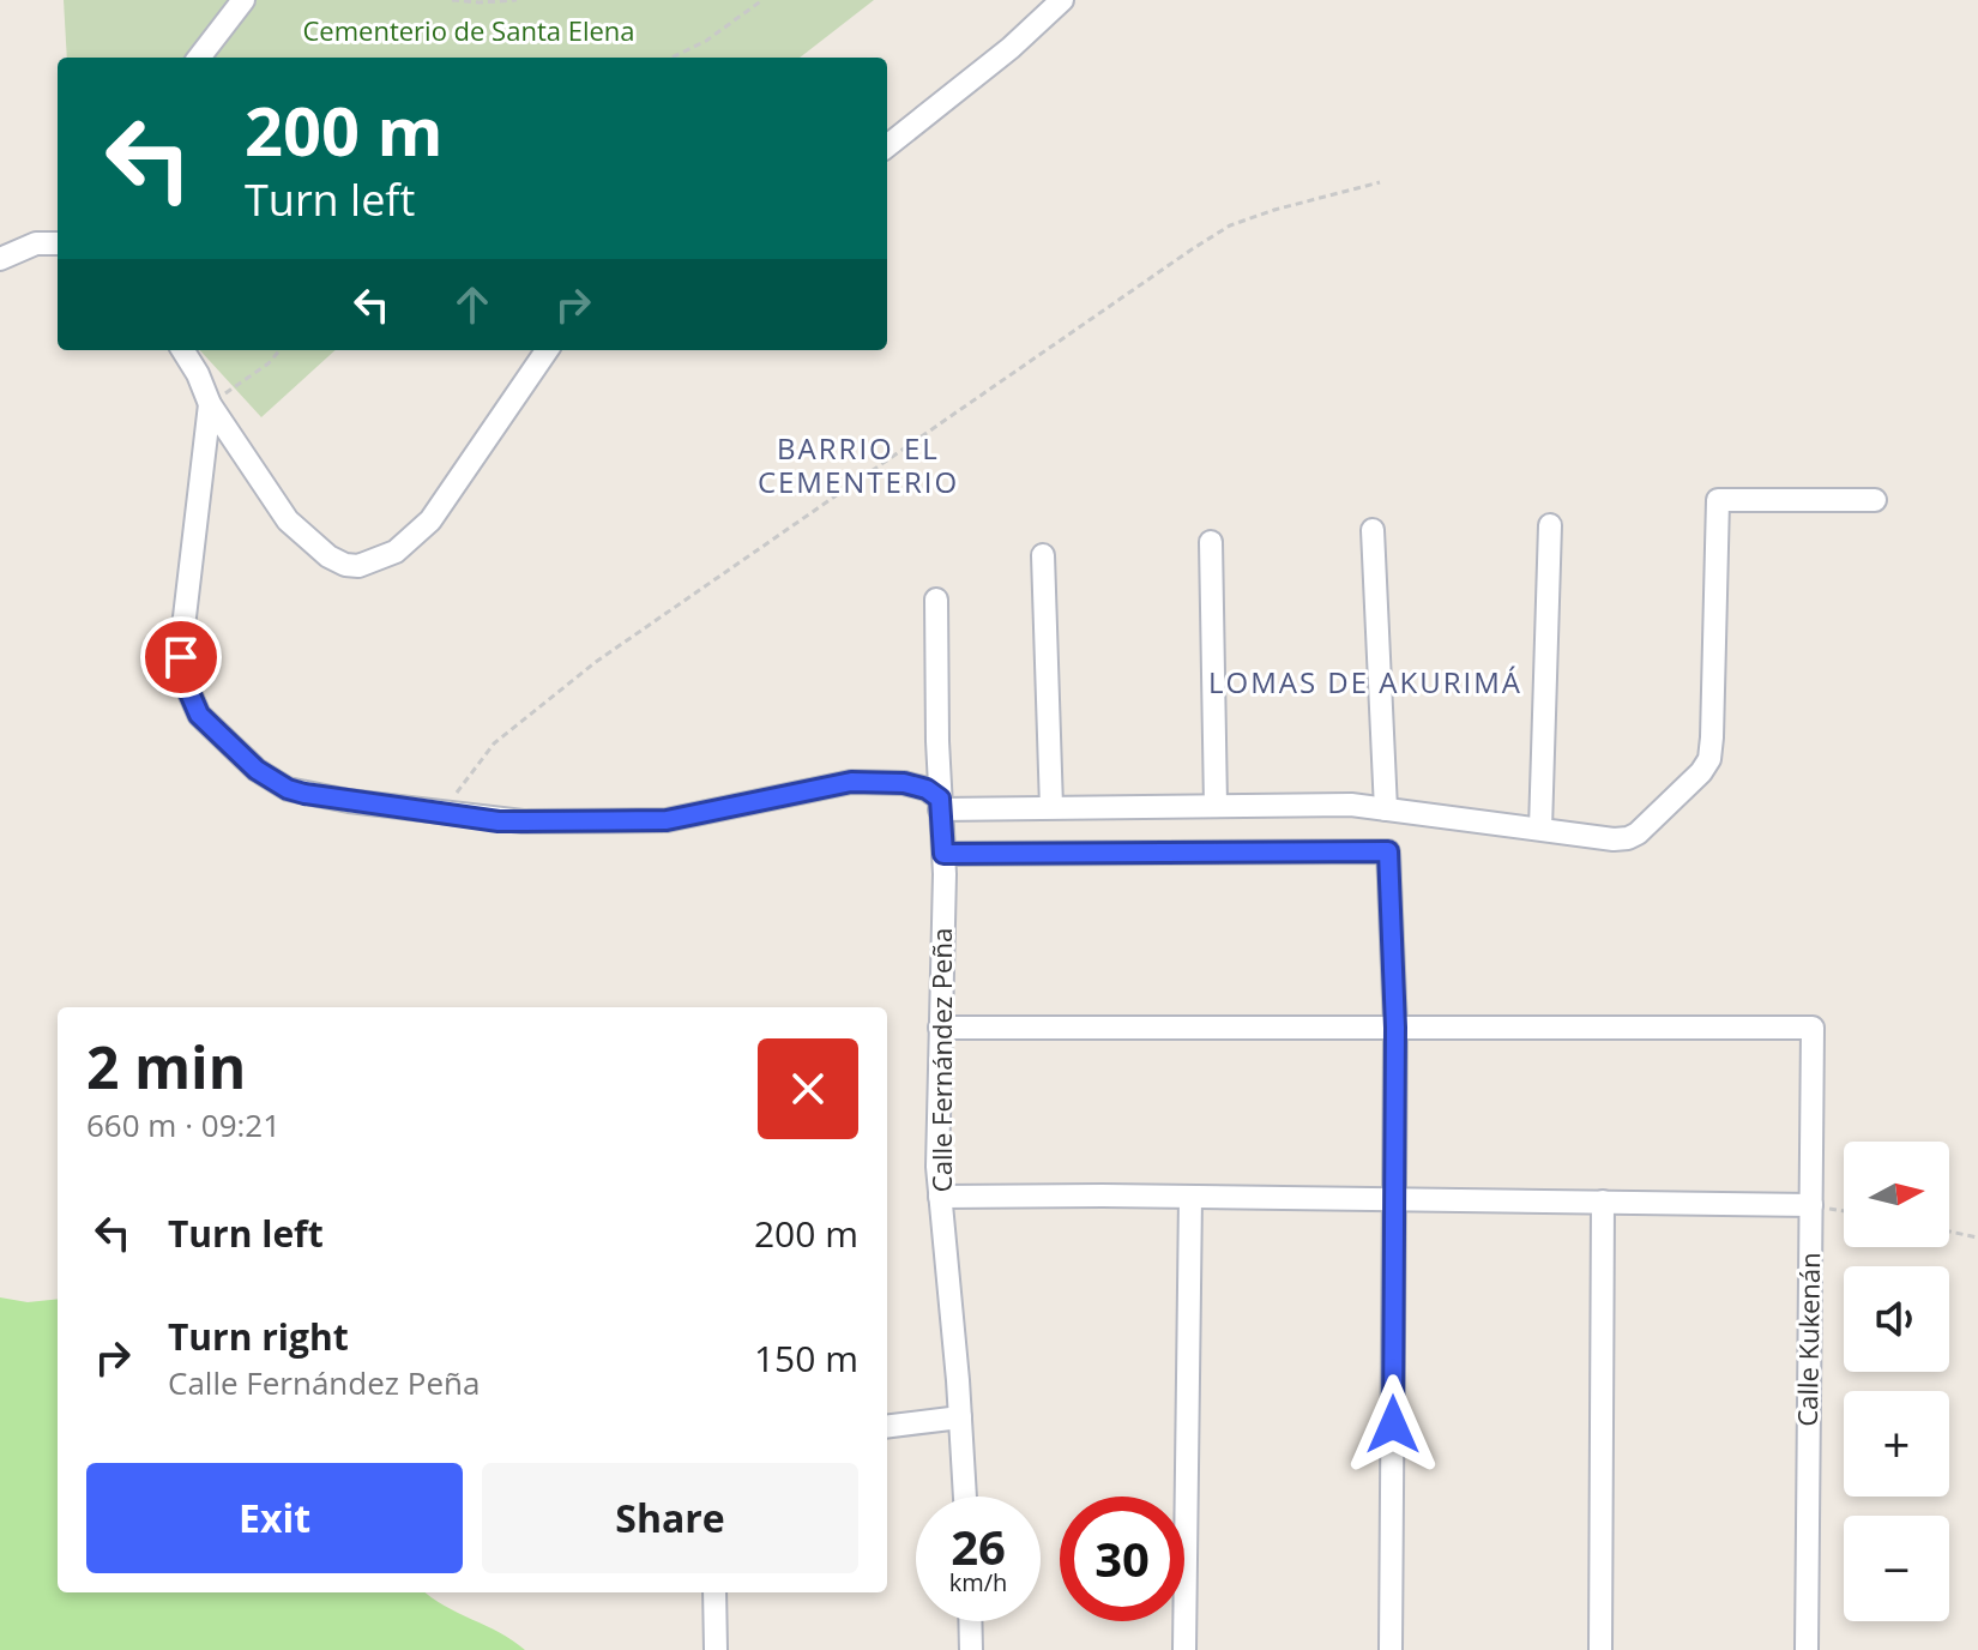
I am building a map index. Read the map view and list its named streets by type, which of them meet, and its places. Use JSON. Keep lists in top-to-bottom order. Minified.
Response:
{"streets":{"street":["Calle Fernández Peña","Calle Kukenán"]},"districts":["BARRIO EL CEMENTERIO","LOMAS DE AKURIMÁ"],"parks":["Cementerio de Santa Elena"],"north":"right","page":{"turn":["200 m","Turn left"],"heading":["2 min","660 m · 09:21"],"map_buttons":["+","−"],"list":[{"name":"Turn left","value":"200 m"},{"name":"Turn right","note":"Calle Fernández Peña","value":"150 m"}],"buttons":["Exit","Share"],"speed":"26 km/h","limit":"30"}}
